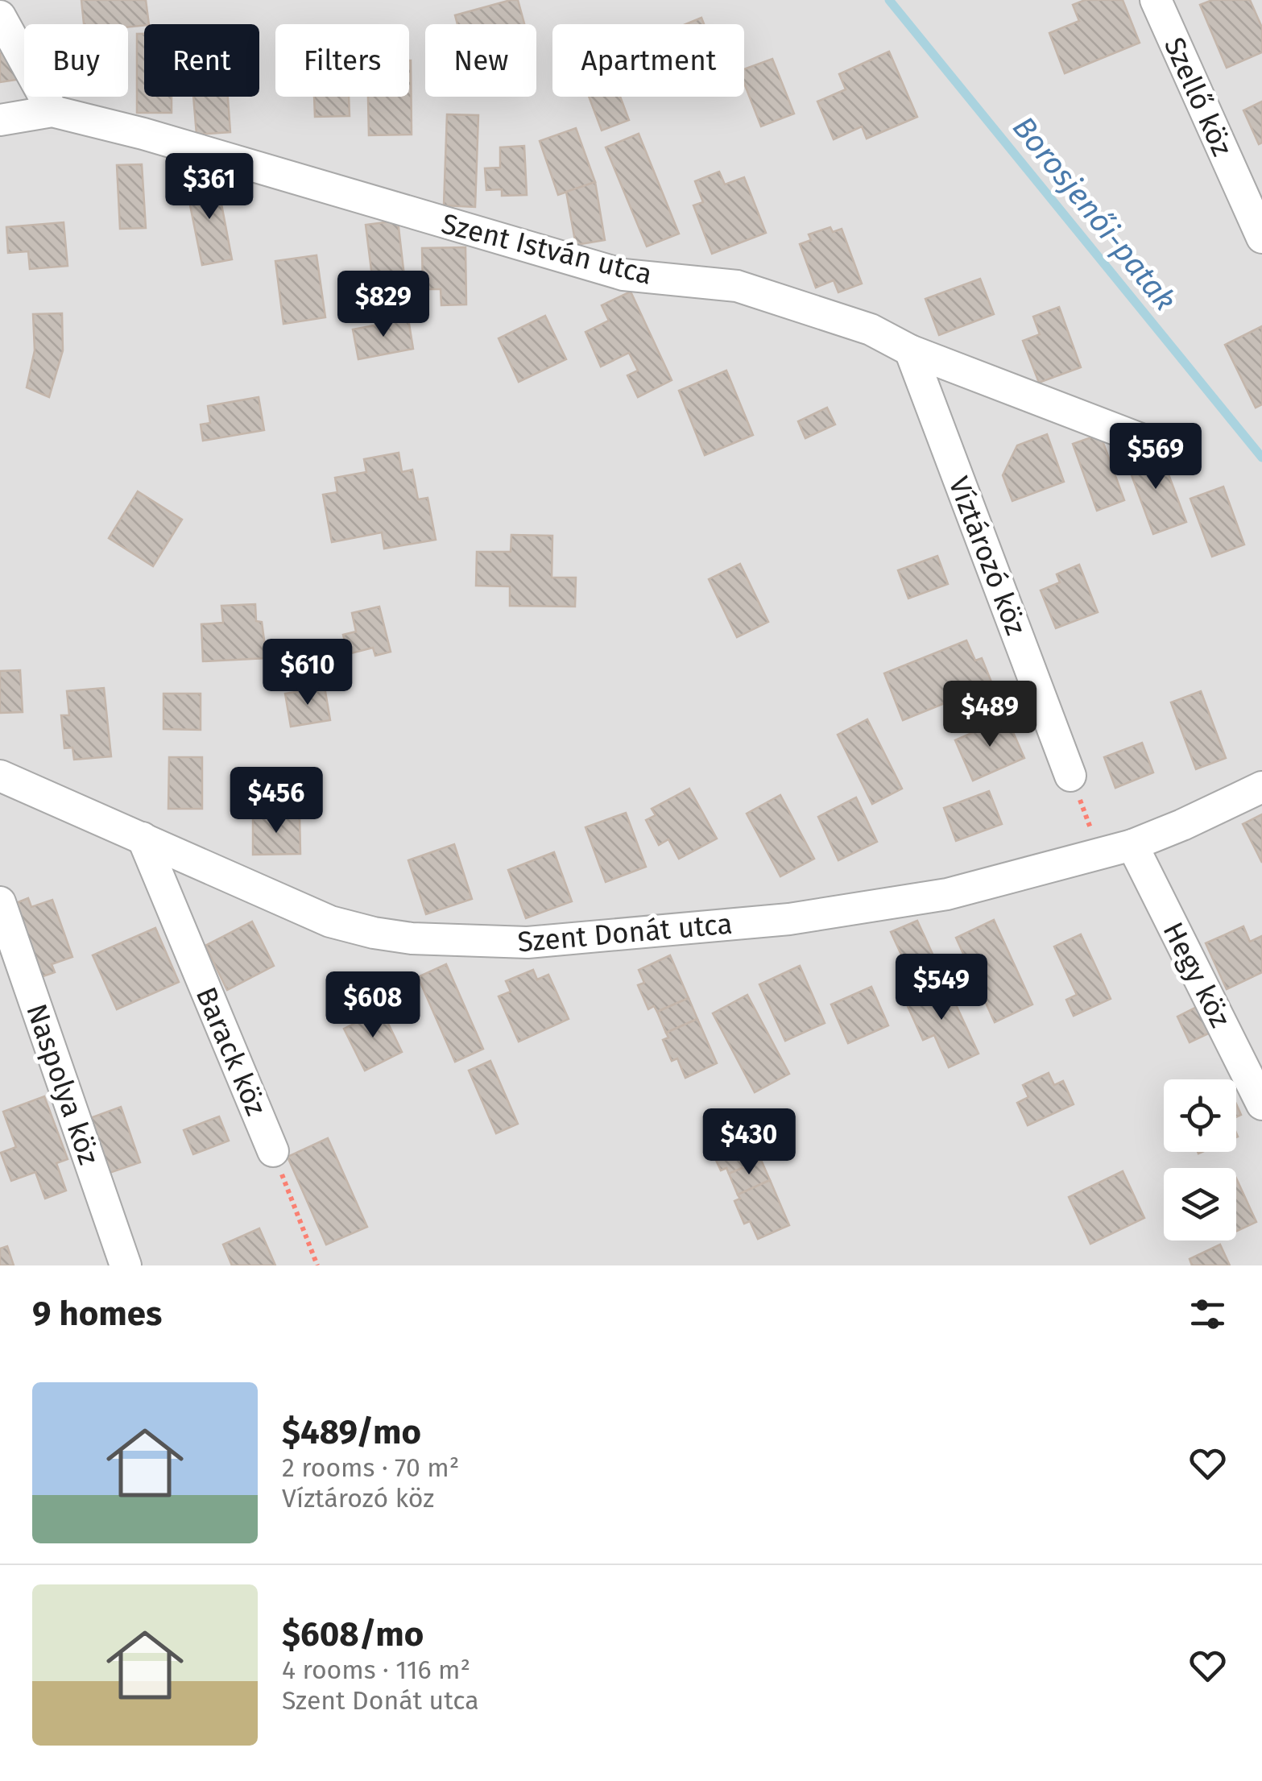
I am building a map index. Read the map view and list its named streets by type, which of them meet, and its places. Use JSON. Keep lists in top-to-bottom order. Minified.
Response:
{"streets":{"street":["Szellő köz","Szent István utca","Víztározó köz","Szent Donát utca","Hegy köz","Barack köz","Naspolya köz"]},"crossings":[["Szent István utca","Víztározó köz"],["Szent Donát utca","Hegy köz"],["Szent Donát utca","Barack köz"]],"water":["Borosjenői-patak"],"page":{"chip":["Buy","Rent","Filters","New","Apartment"],"price":["$361","$829","$569","$610","$489","$456","$549","$608","$430"],"heading":"9 homes","list":[{"name":"$489/mo","note":"2 rooms · 70 m² · Víztározó köz"},{"name":"$608/mo","note":"4 rooms · 116 m² · Szent Donát utca"}]}}
